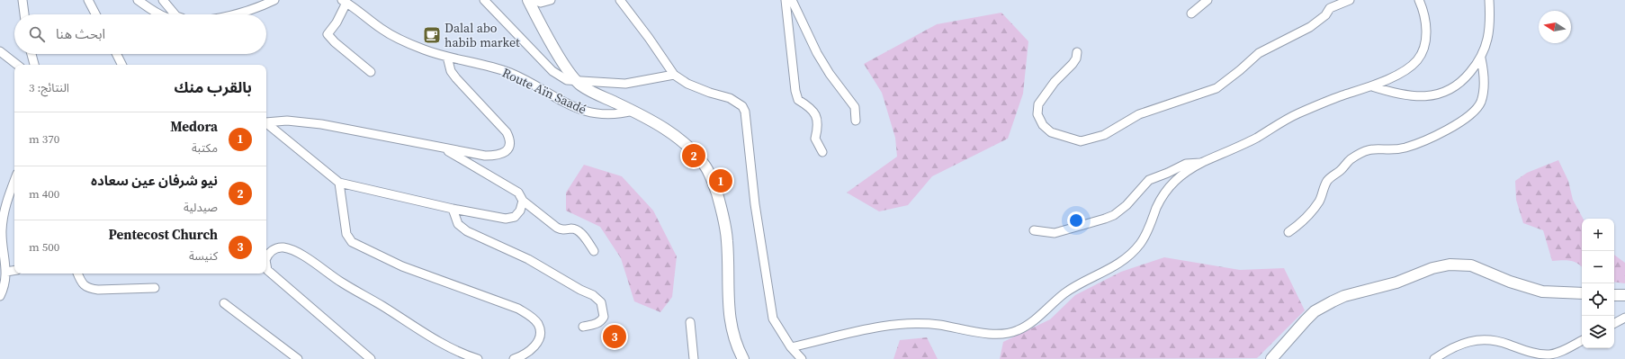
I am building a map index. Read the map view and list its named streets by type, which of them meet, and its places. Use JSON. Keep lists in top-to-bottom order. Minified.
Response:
{"streets":{"street":["Route Aïn Saadé"]},"places":{"cafe":["Dalal abo habib market"]},"north":"left","page":{"search":"ابحث هنا","heading":["بالقرب منك","النتائج: 3"],"list":[{"mark":"1","name":"Medora","note":"مكتبة","value":"370 m"},{"mark":"2","name":"نيو شرفان عين سعاده","note":"صيدلية","value":"400 m"},{"mark":"3","name":"Pentecost Church","note":"كنيسة","value":"500 m"}],"pins":["2","1","3"],"map_buttons":["+","−"]}}
